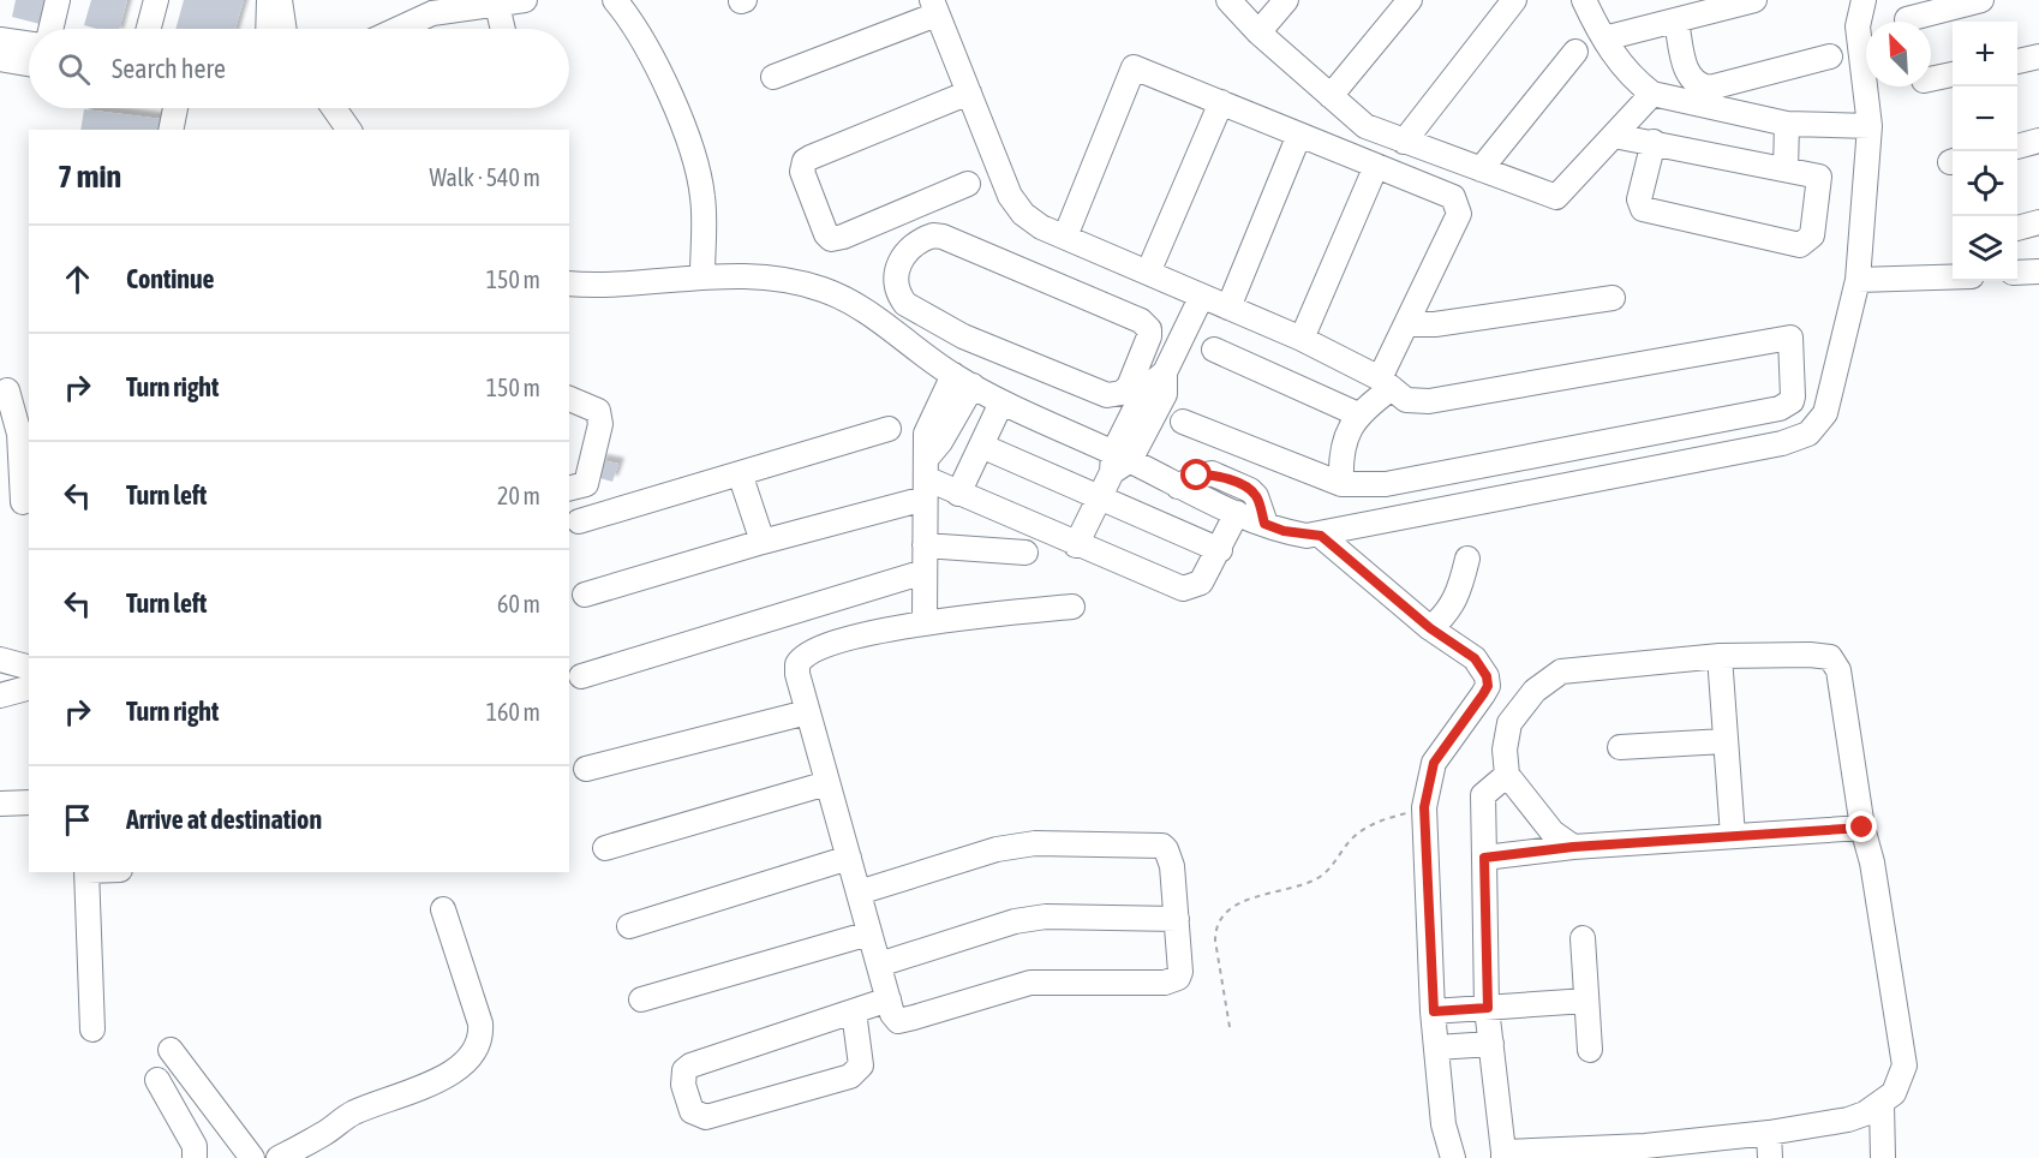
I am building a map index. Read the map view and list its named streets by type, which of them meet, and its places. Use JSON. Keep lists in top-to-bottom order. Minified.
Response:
{"north":"top left","page":{"map_buttons":["+","−"],"search":"Search here","heading":["7 min","Walk · 540 m"],"list":[["Continue","150 m"],["Turn right","150 m"],["Turn left","20 m"],["Turn left","60 m"],["Turn right","160 m"],"Arrive at destination"]}}
